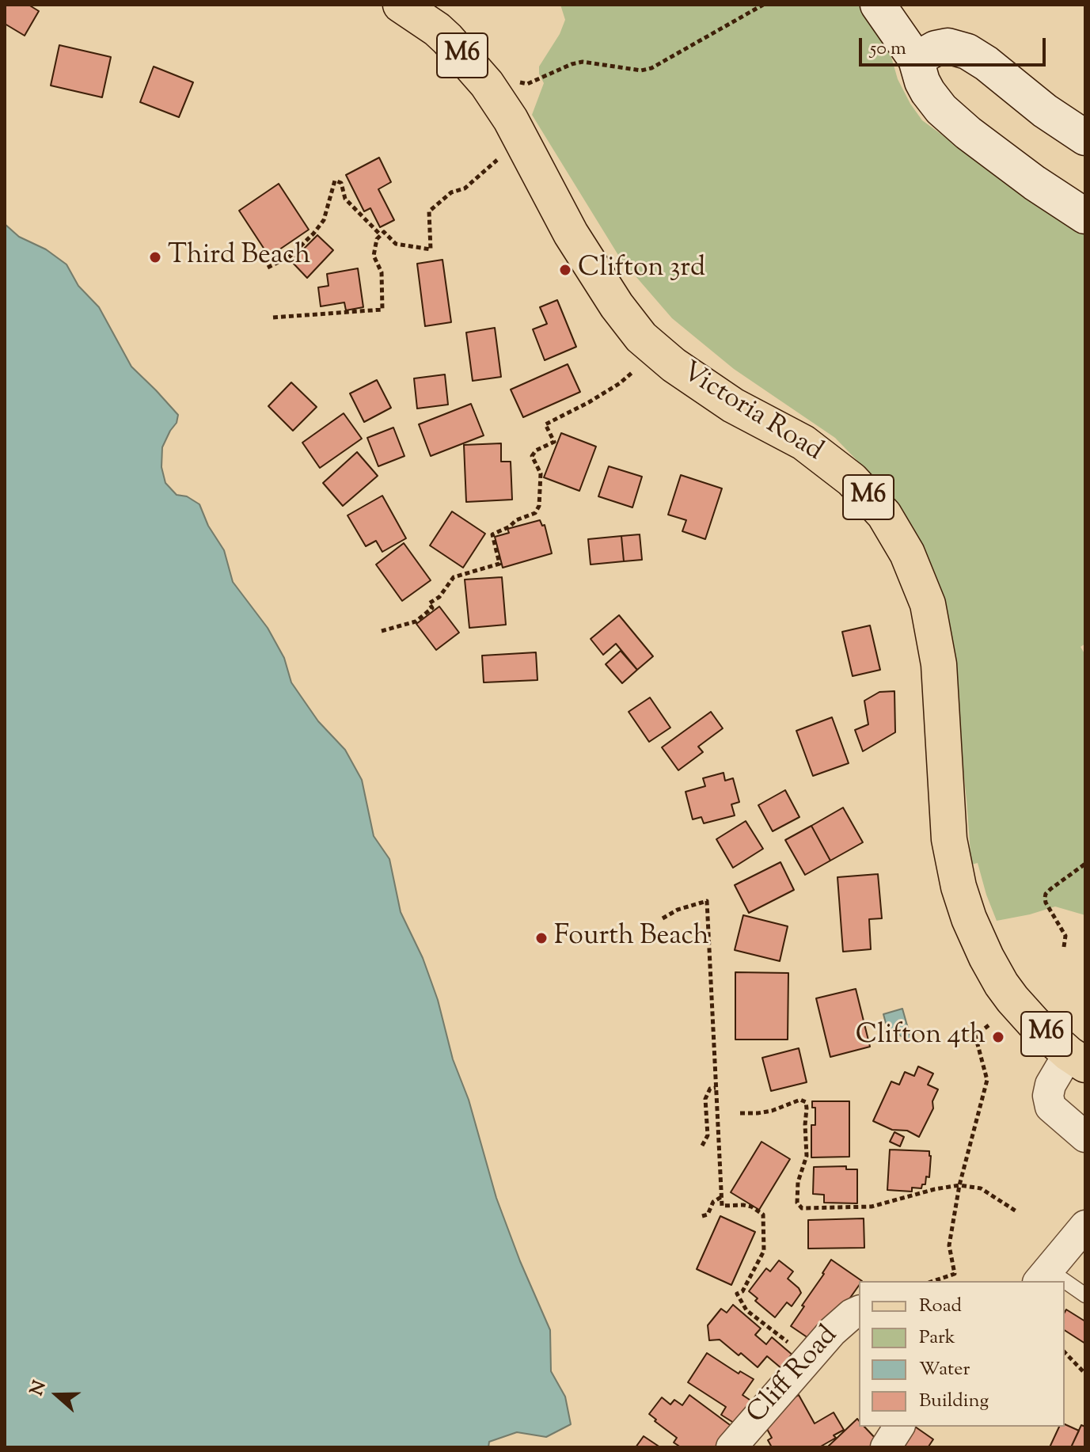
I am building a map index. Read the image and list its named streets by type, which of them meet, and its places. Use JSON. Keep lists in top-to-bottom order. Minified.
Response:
{"streets":{"main road":["M6","Victoria Road"],"street":["Cliff Road"]},"places":["Third Beach","Clifton 3rd","Fourth Beach","Clifton 4th"],"legend":["Road","Park","Water","Building"],"scale_bar":"50 m","north":"left"}
